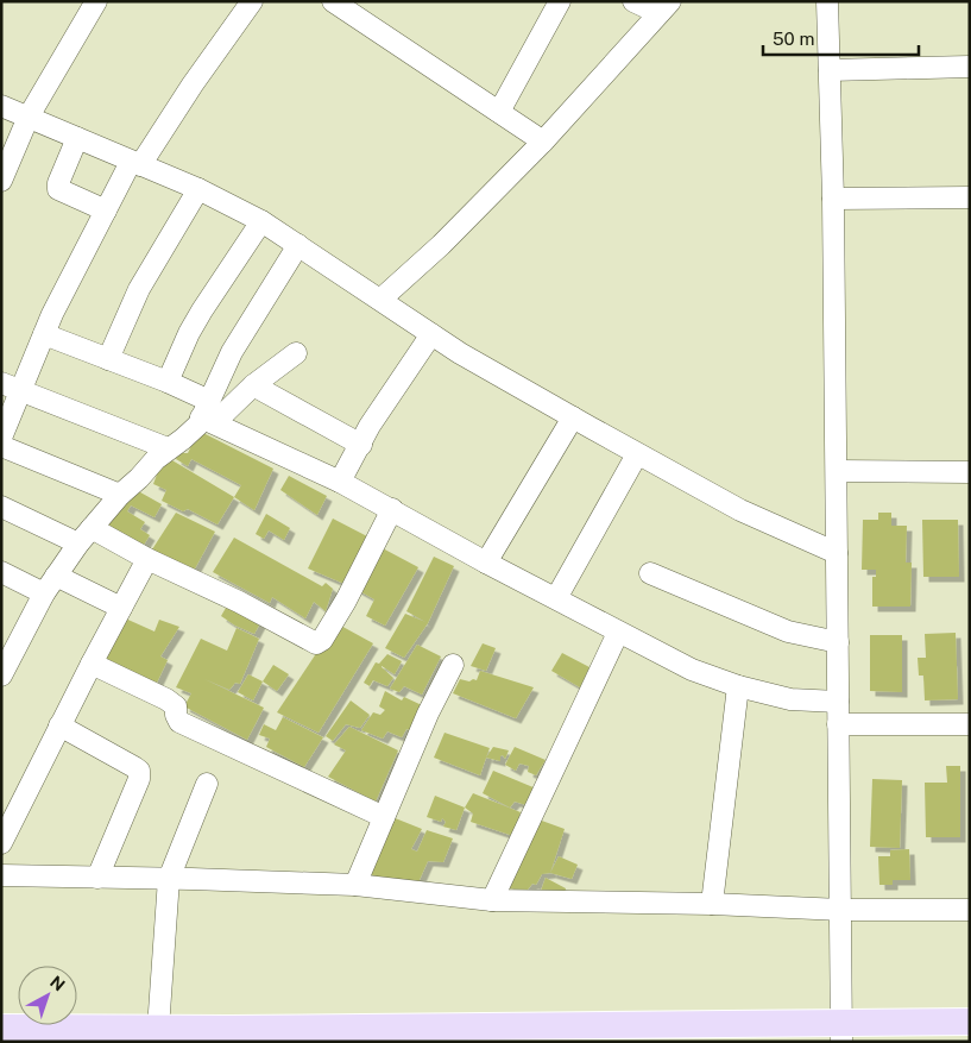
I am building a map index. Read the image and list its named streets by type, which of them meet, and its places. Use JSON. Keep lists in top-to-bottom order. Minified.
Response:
{"scale_bar":"50 m","north":"top right"}
